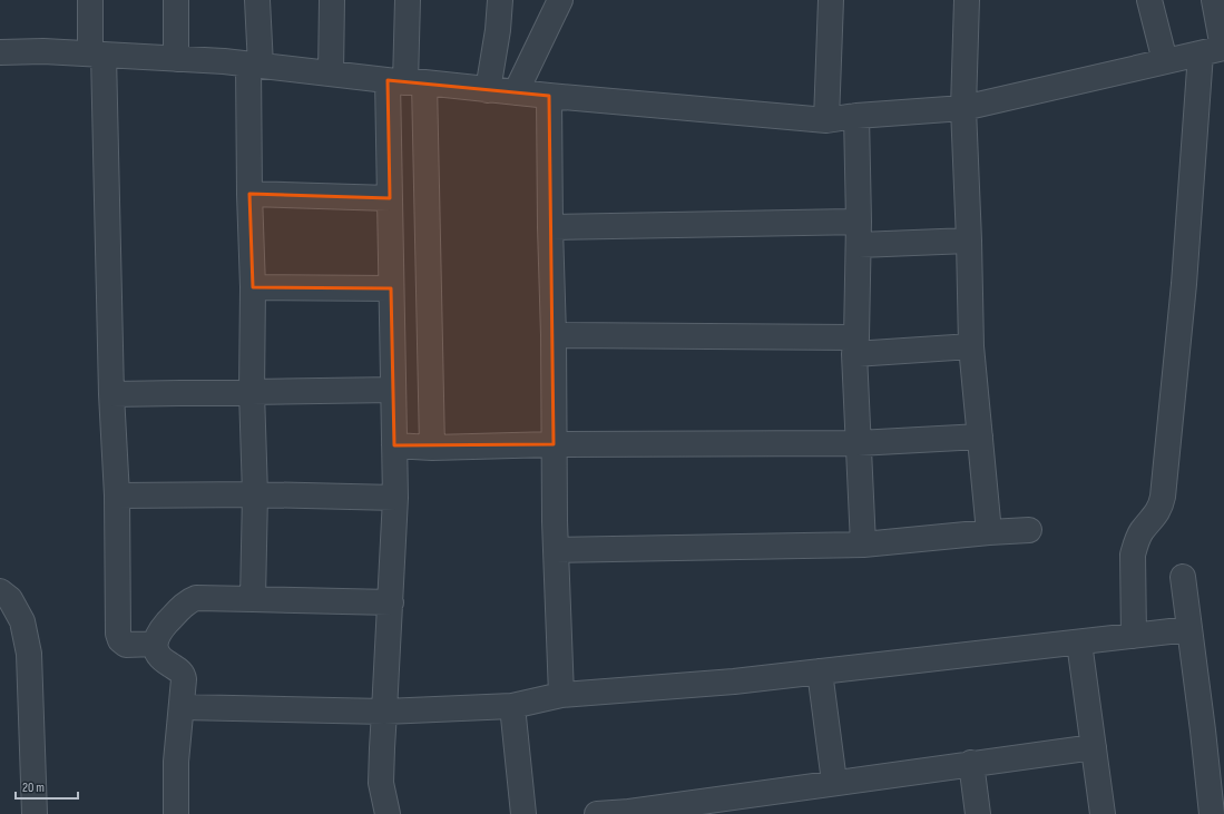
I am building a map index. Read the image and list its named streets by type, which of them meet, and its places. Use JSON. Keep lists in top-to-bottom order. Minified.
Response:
{"scale_bar":"20 m"}
